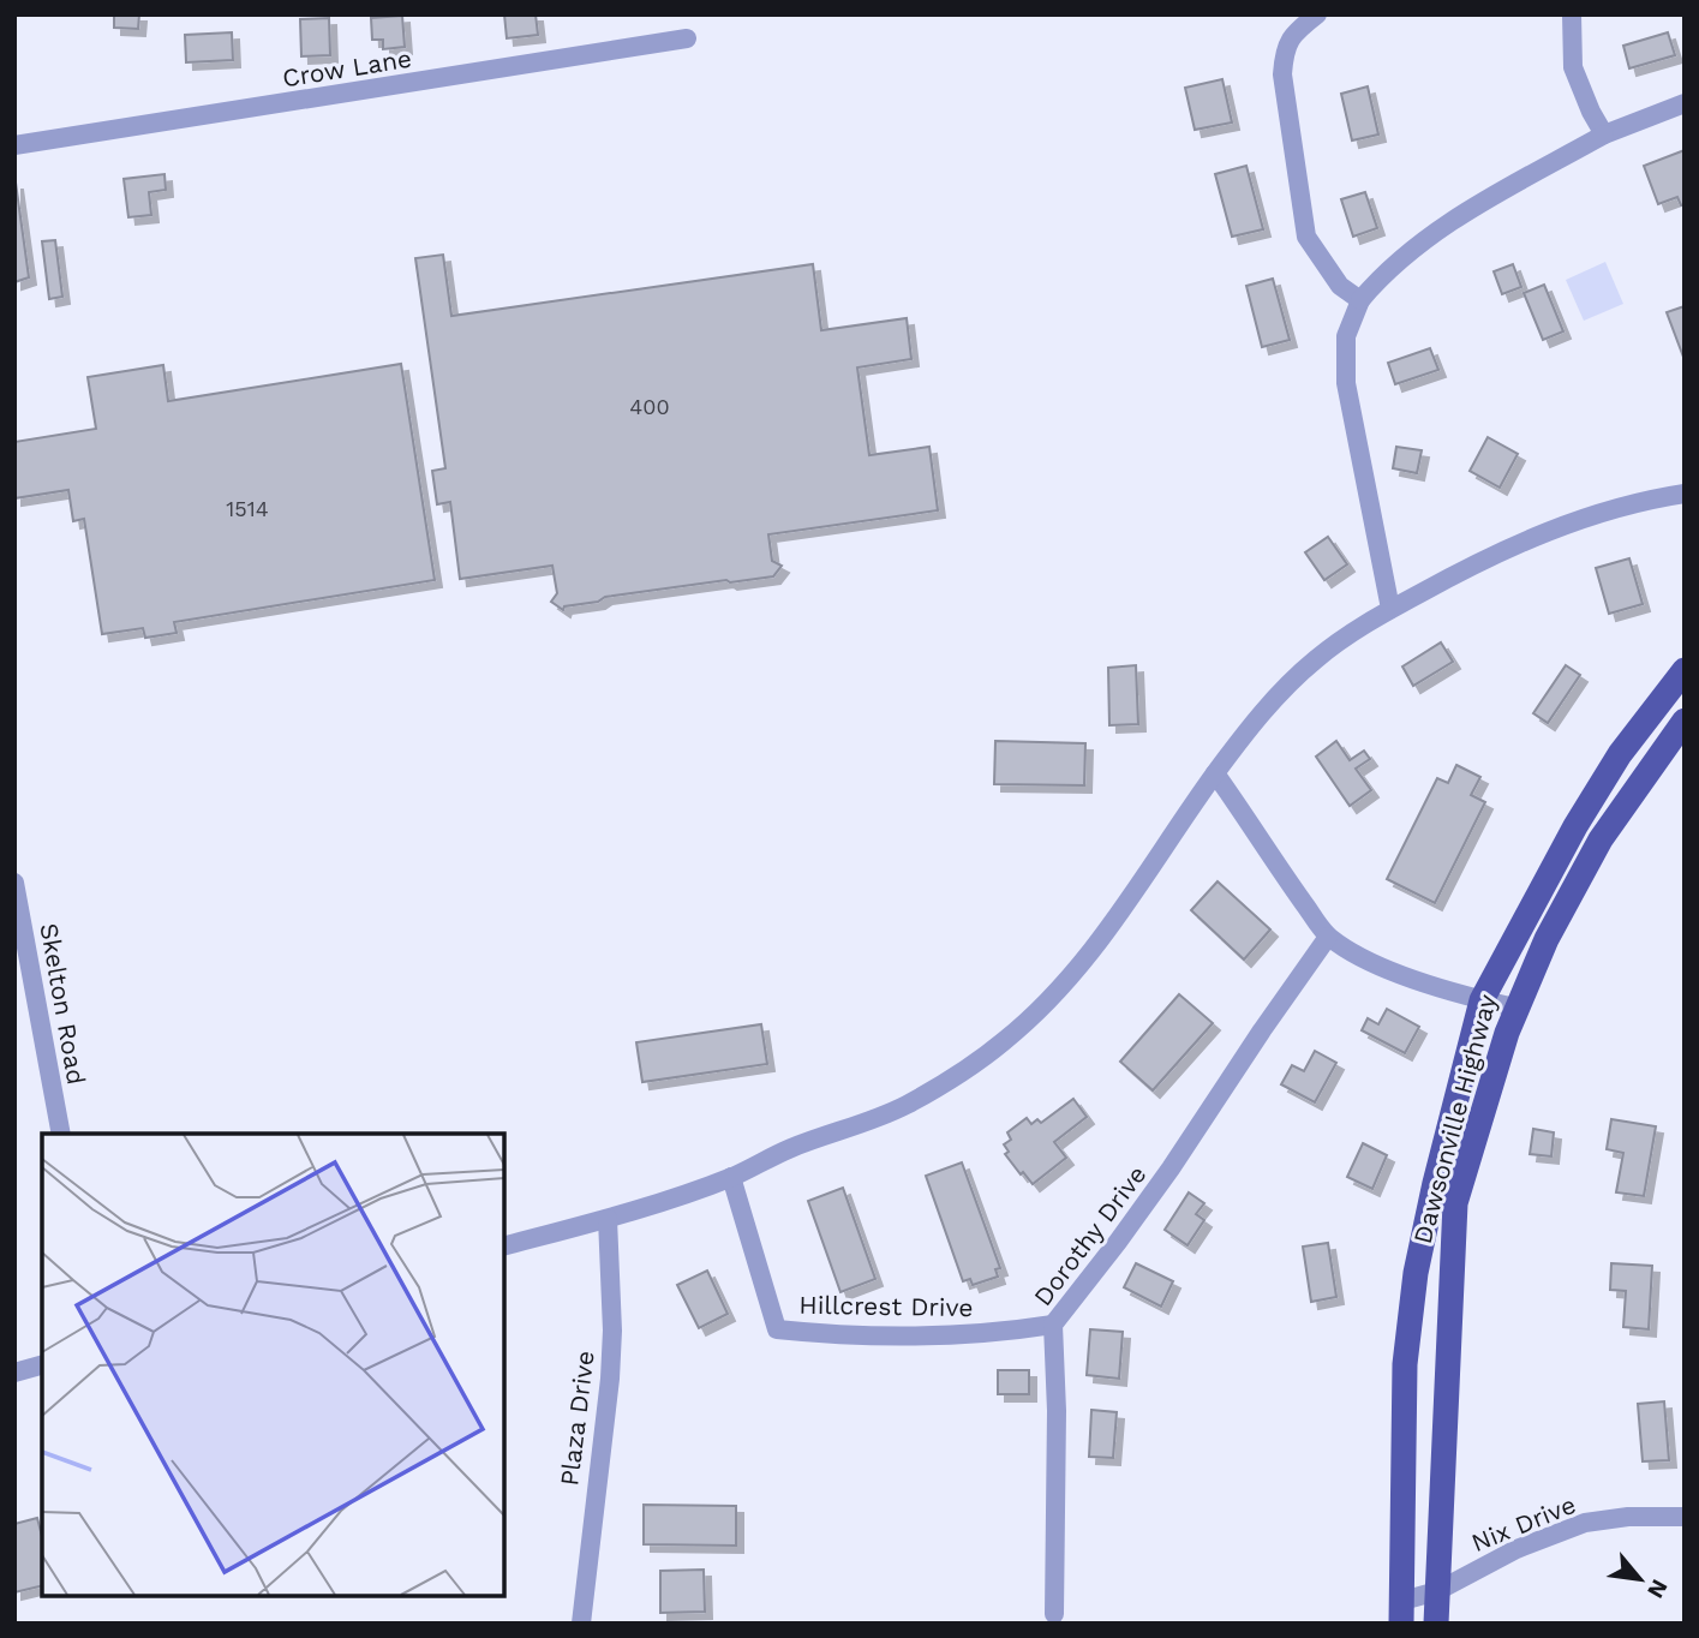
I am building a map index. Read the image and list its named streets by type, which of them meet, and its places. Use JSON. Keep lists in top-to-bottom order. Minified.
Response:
{"streets":{"main road":["Dawsonville Highway"],"street":["Crow Lane","Skelton Road","Dorothy Drive","Hillcrest Drive","Plaza Drive","Nix Drive"]},"crossings":[["Dawsonville Highway","Nix Drive"],["Dorothy Drive","Hillcrest Drive"]],"house_numbers":["400","1514"],"north":"bottom right"}
